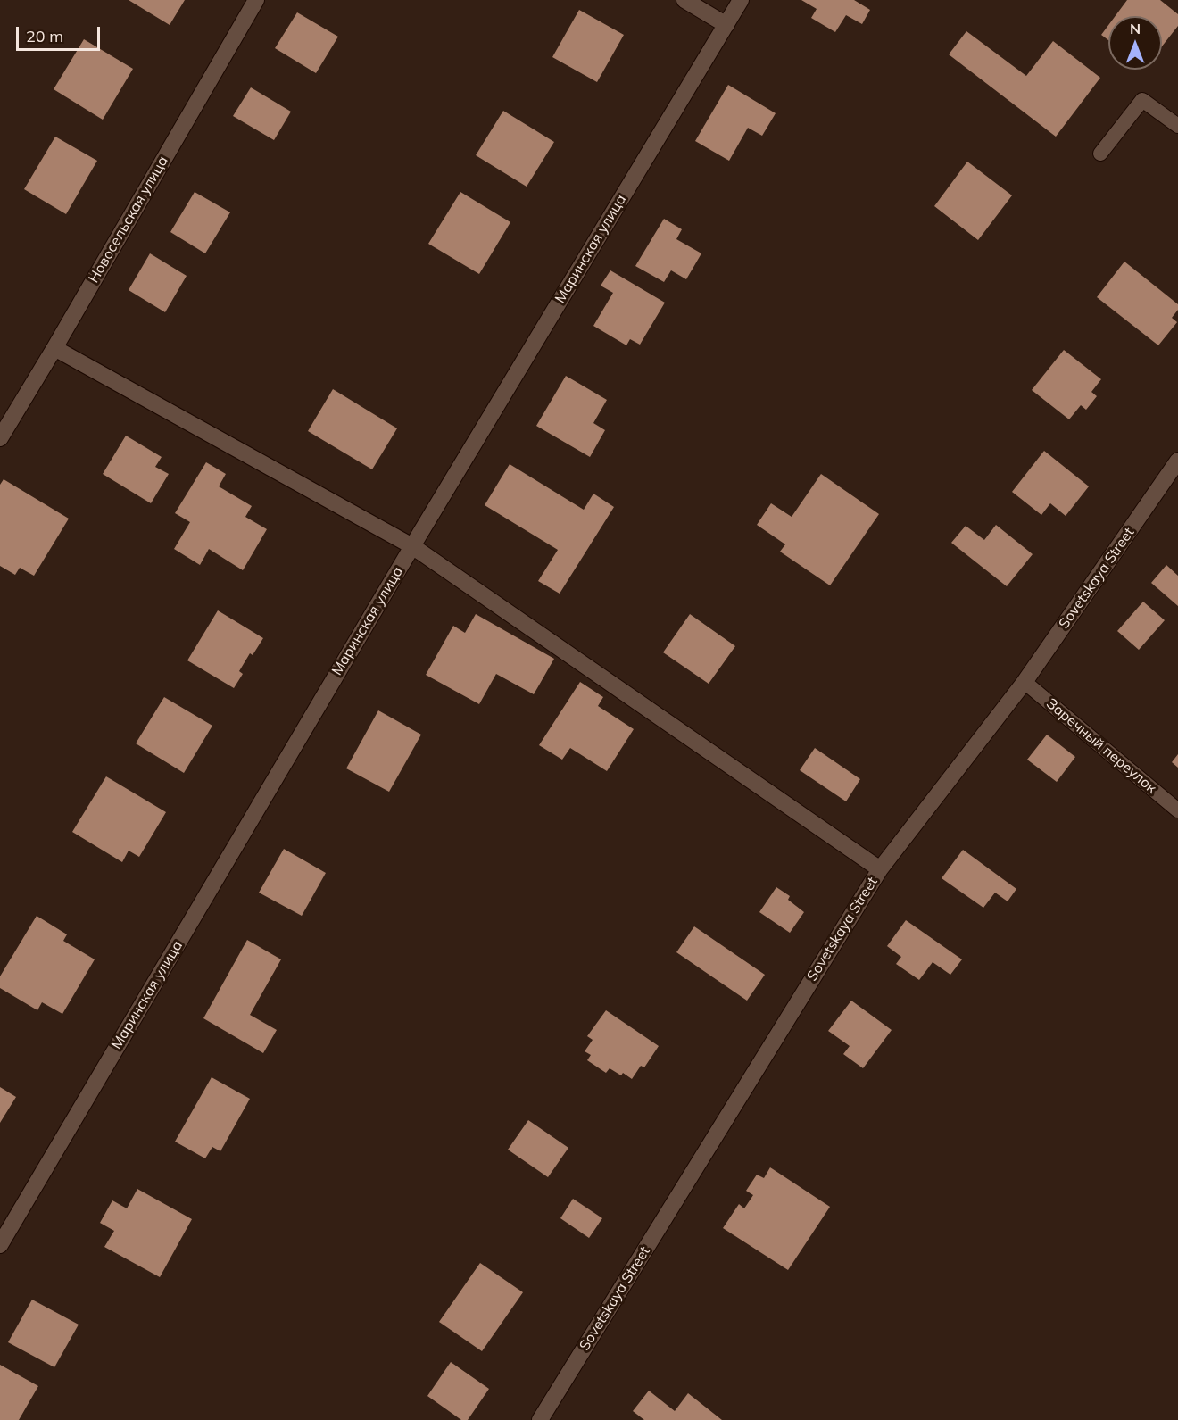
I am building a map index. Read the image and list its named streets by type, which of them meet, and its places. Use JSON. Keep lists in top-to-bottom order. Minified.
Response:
{"streets":{"street":["Новосельская улица","Маринская улица","Sovetskaya Street"],"lane":["Заречный переулок"]},"crossings":[["Sovetskaya Street","Заречный переулок"]],"scale_bar":"20 m","north":"top"}
